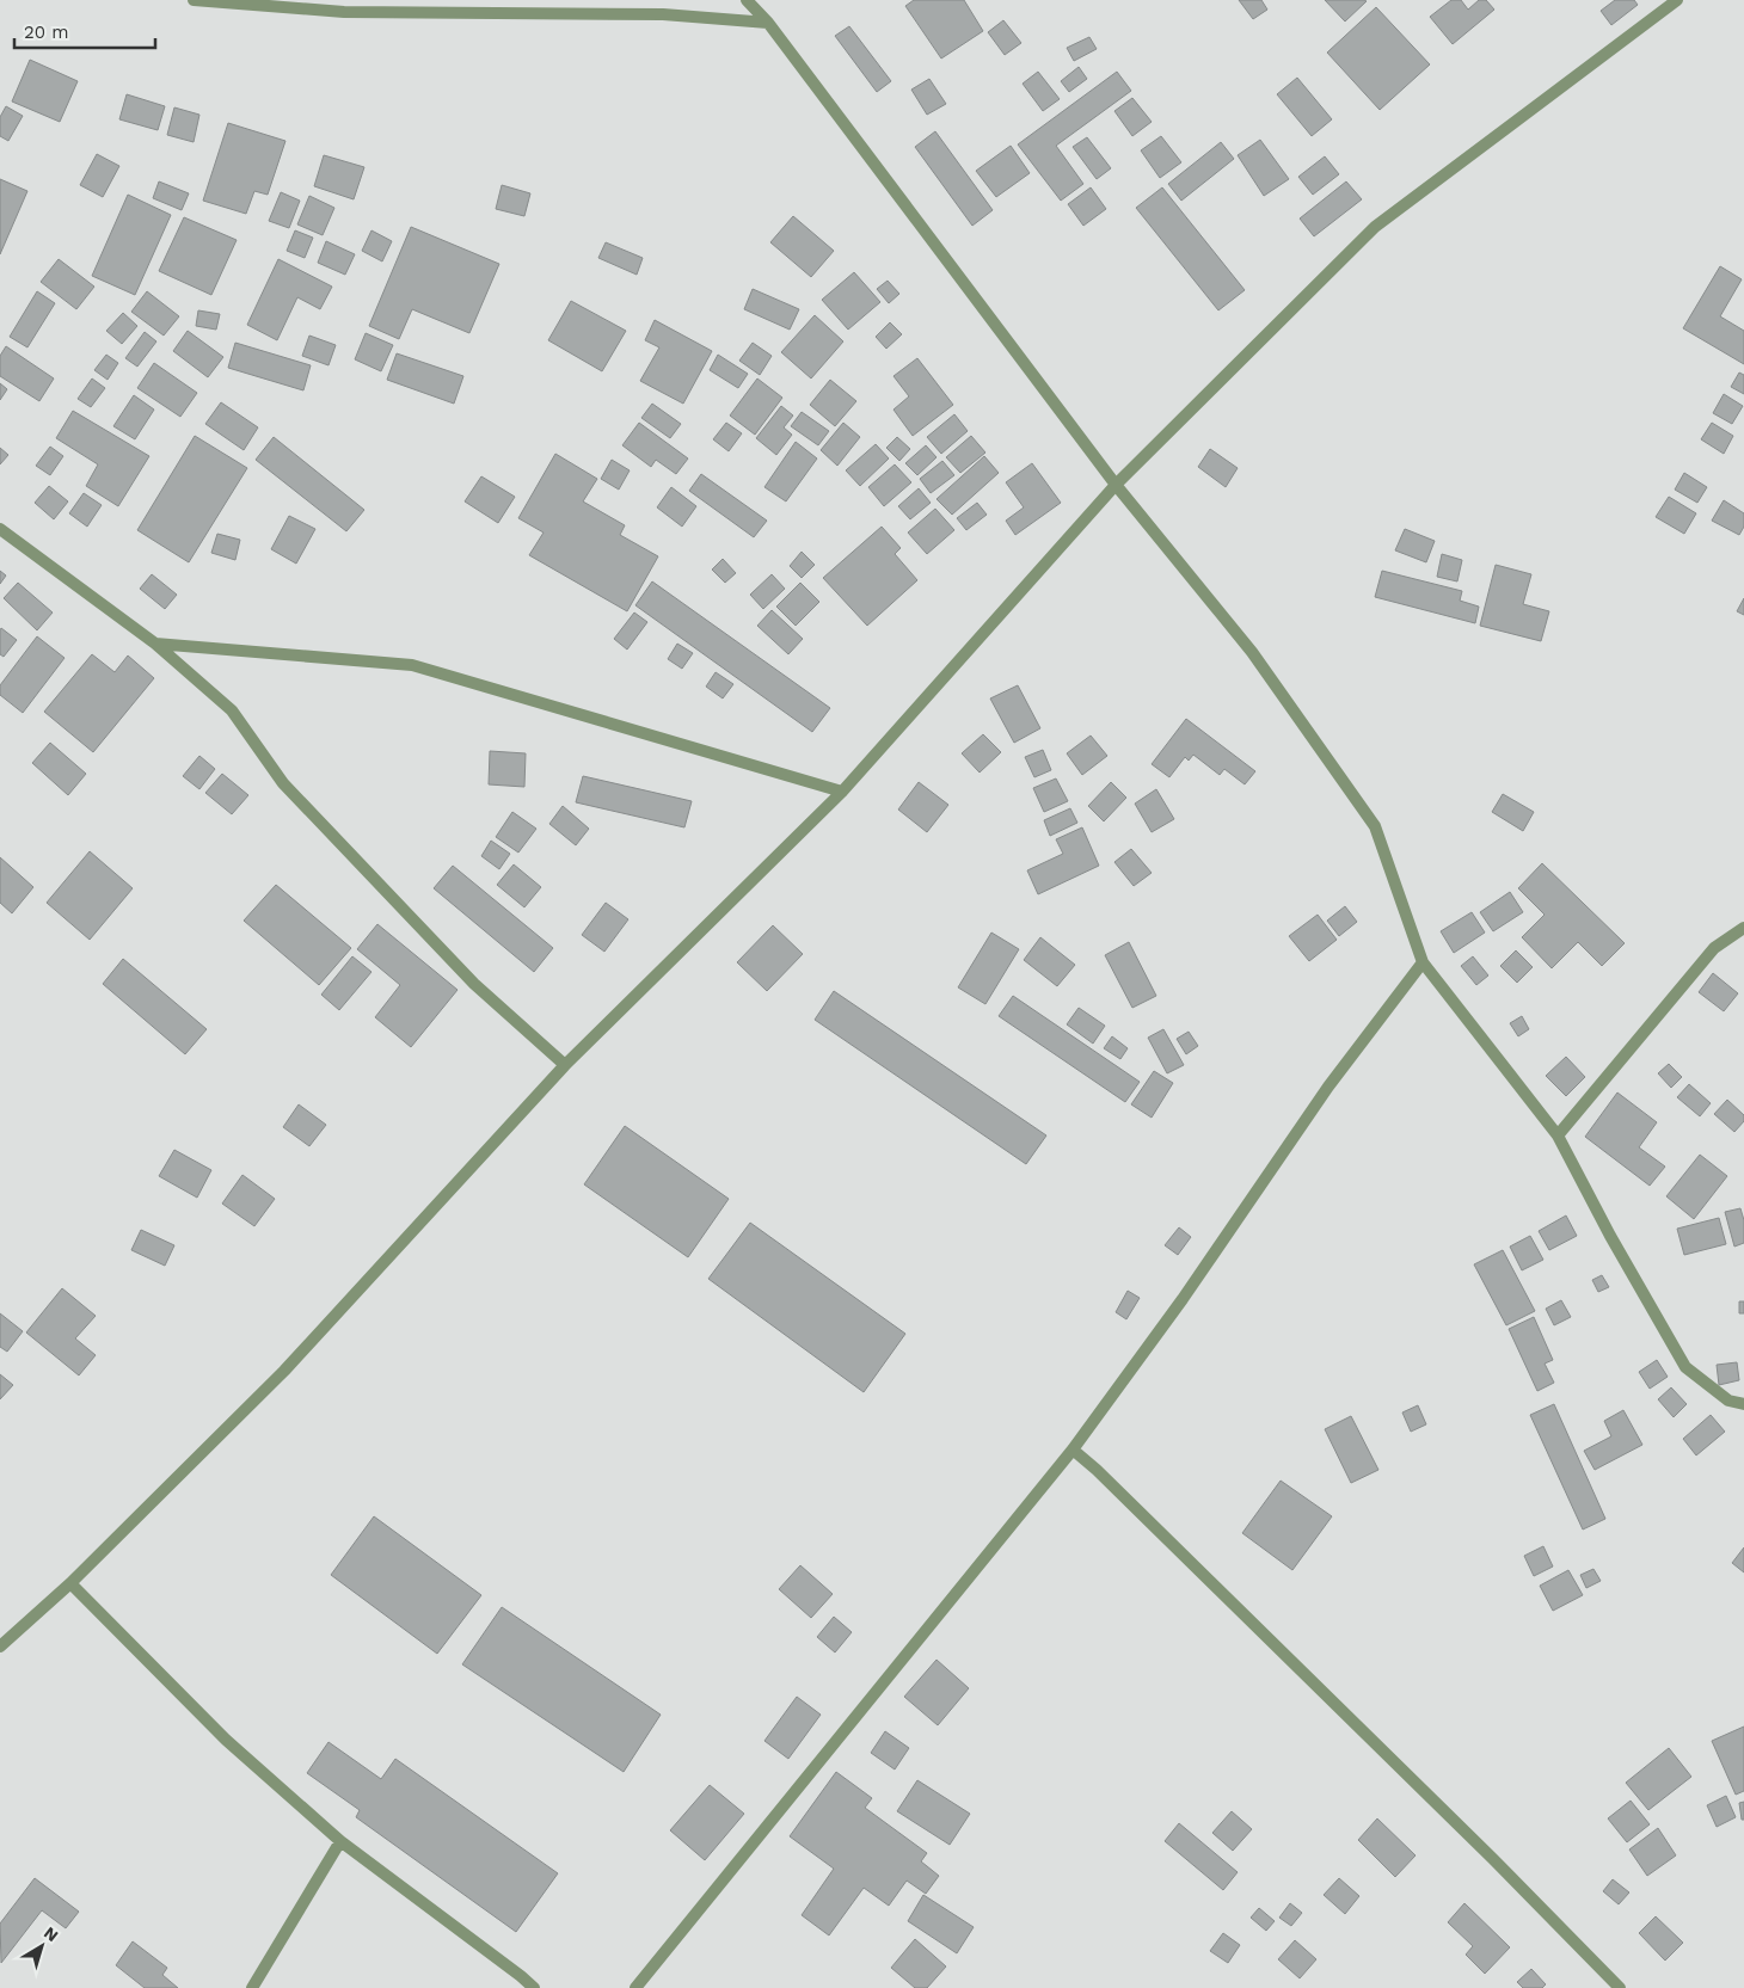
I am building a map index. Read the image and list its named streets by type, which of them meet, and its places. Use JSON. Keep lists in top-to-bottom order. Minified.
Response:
{"scale_bar":"20 m","north":"top right"}
